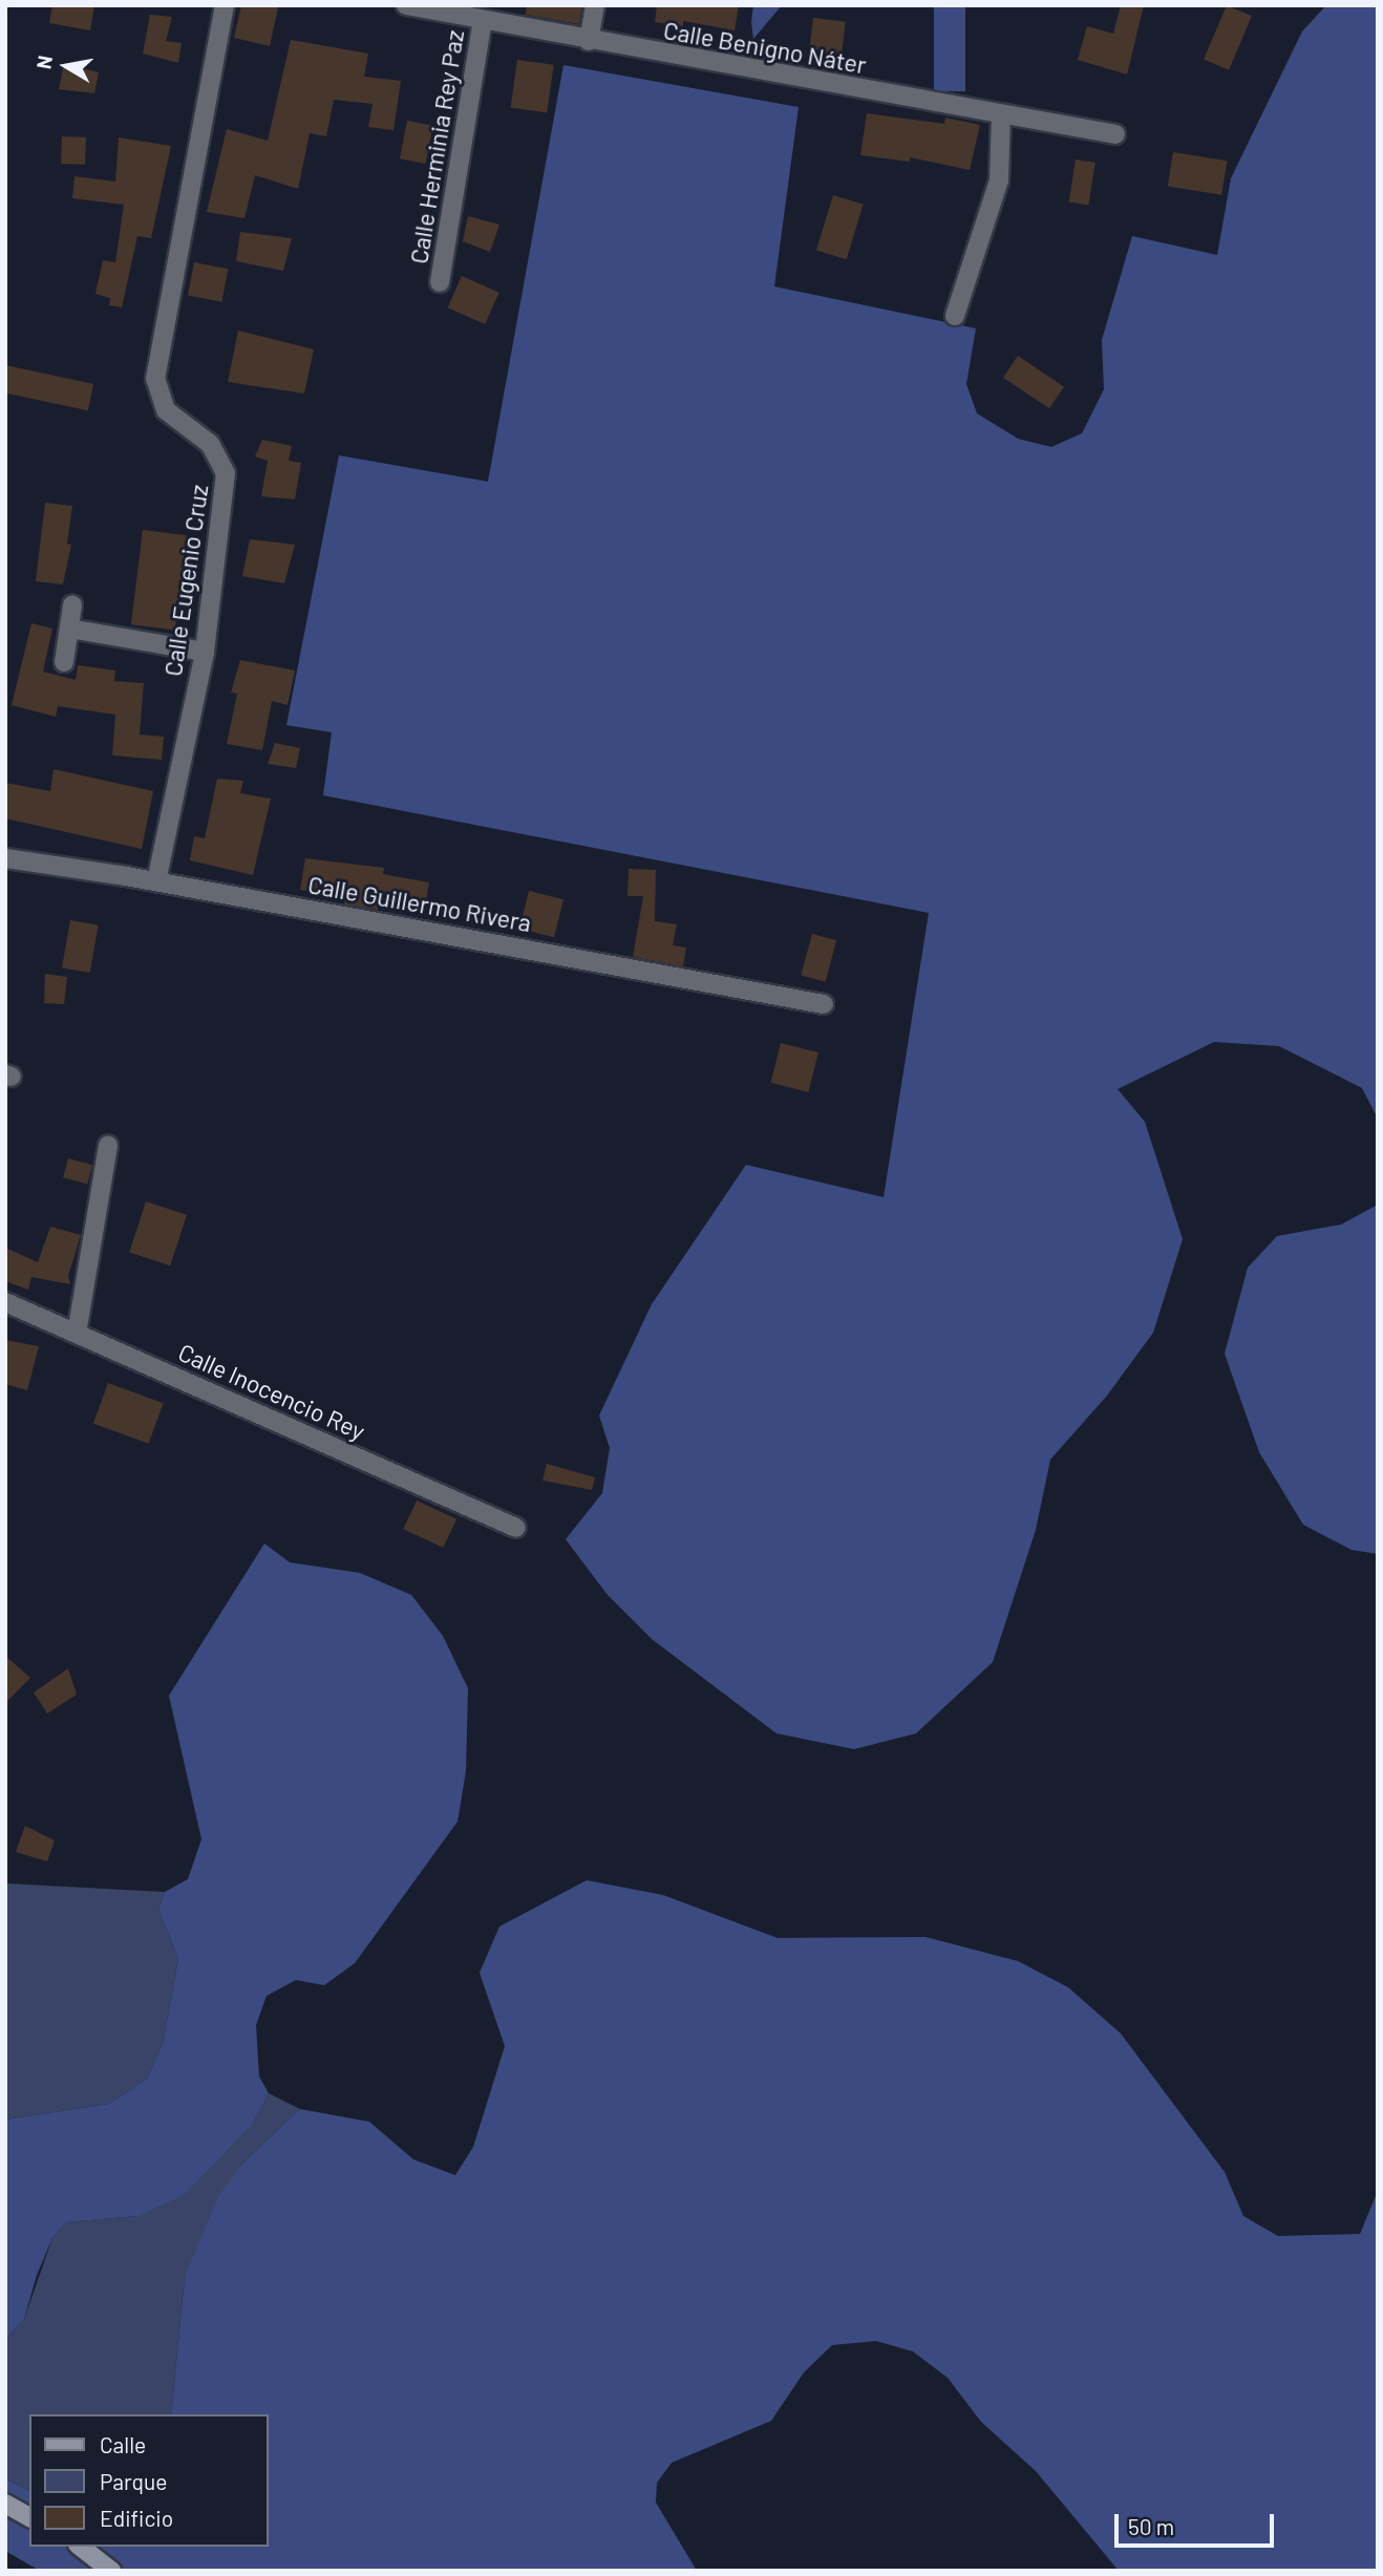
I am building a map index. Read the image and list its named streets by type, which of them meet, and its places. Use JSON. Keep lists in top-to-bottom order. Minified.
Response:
{"streets":{"street":["Calle Benigno Náter","Calle Herminia Rey Paz","Calle Eugenio Cruz","Calle Guillermo Rivera","Calle Inocencio Rey"]},"crossings":[["Calle Benigno Náter","Calle Herminia Rey Paz"],["Calle Eugenio Cruz","Calle Guillermo Rivera"]],"legend":["Calle","Parque","Edificio"],"scale_bar":"50 m","north":"left"}
